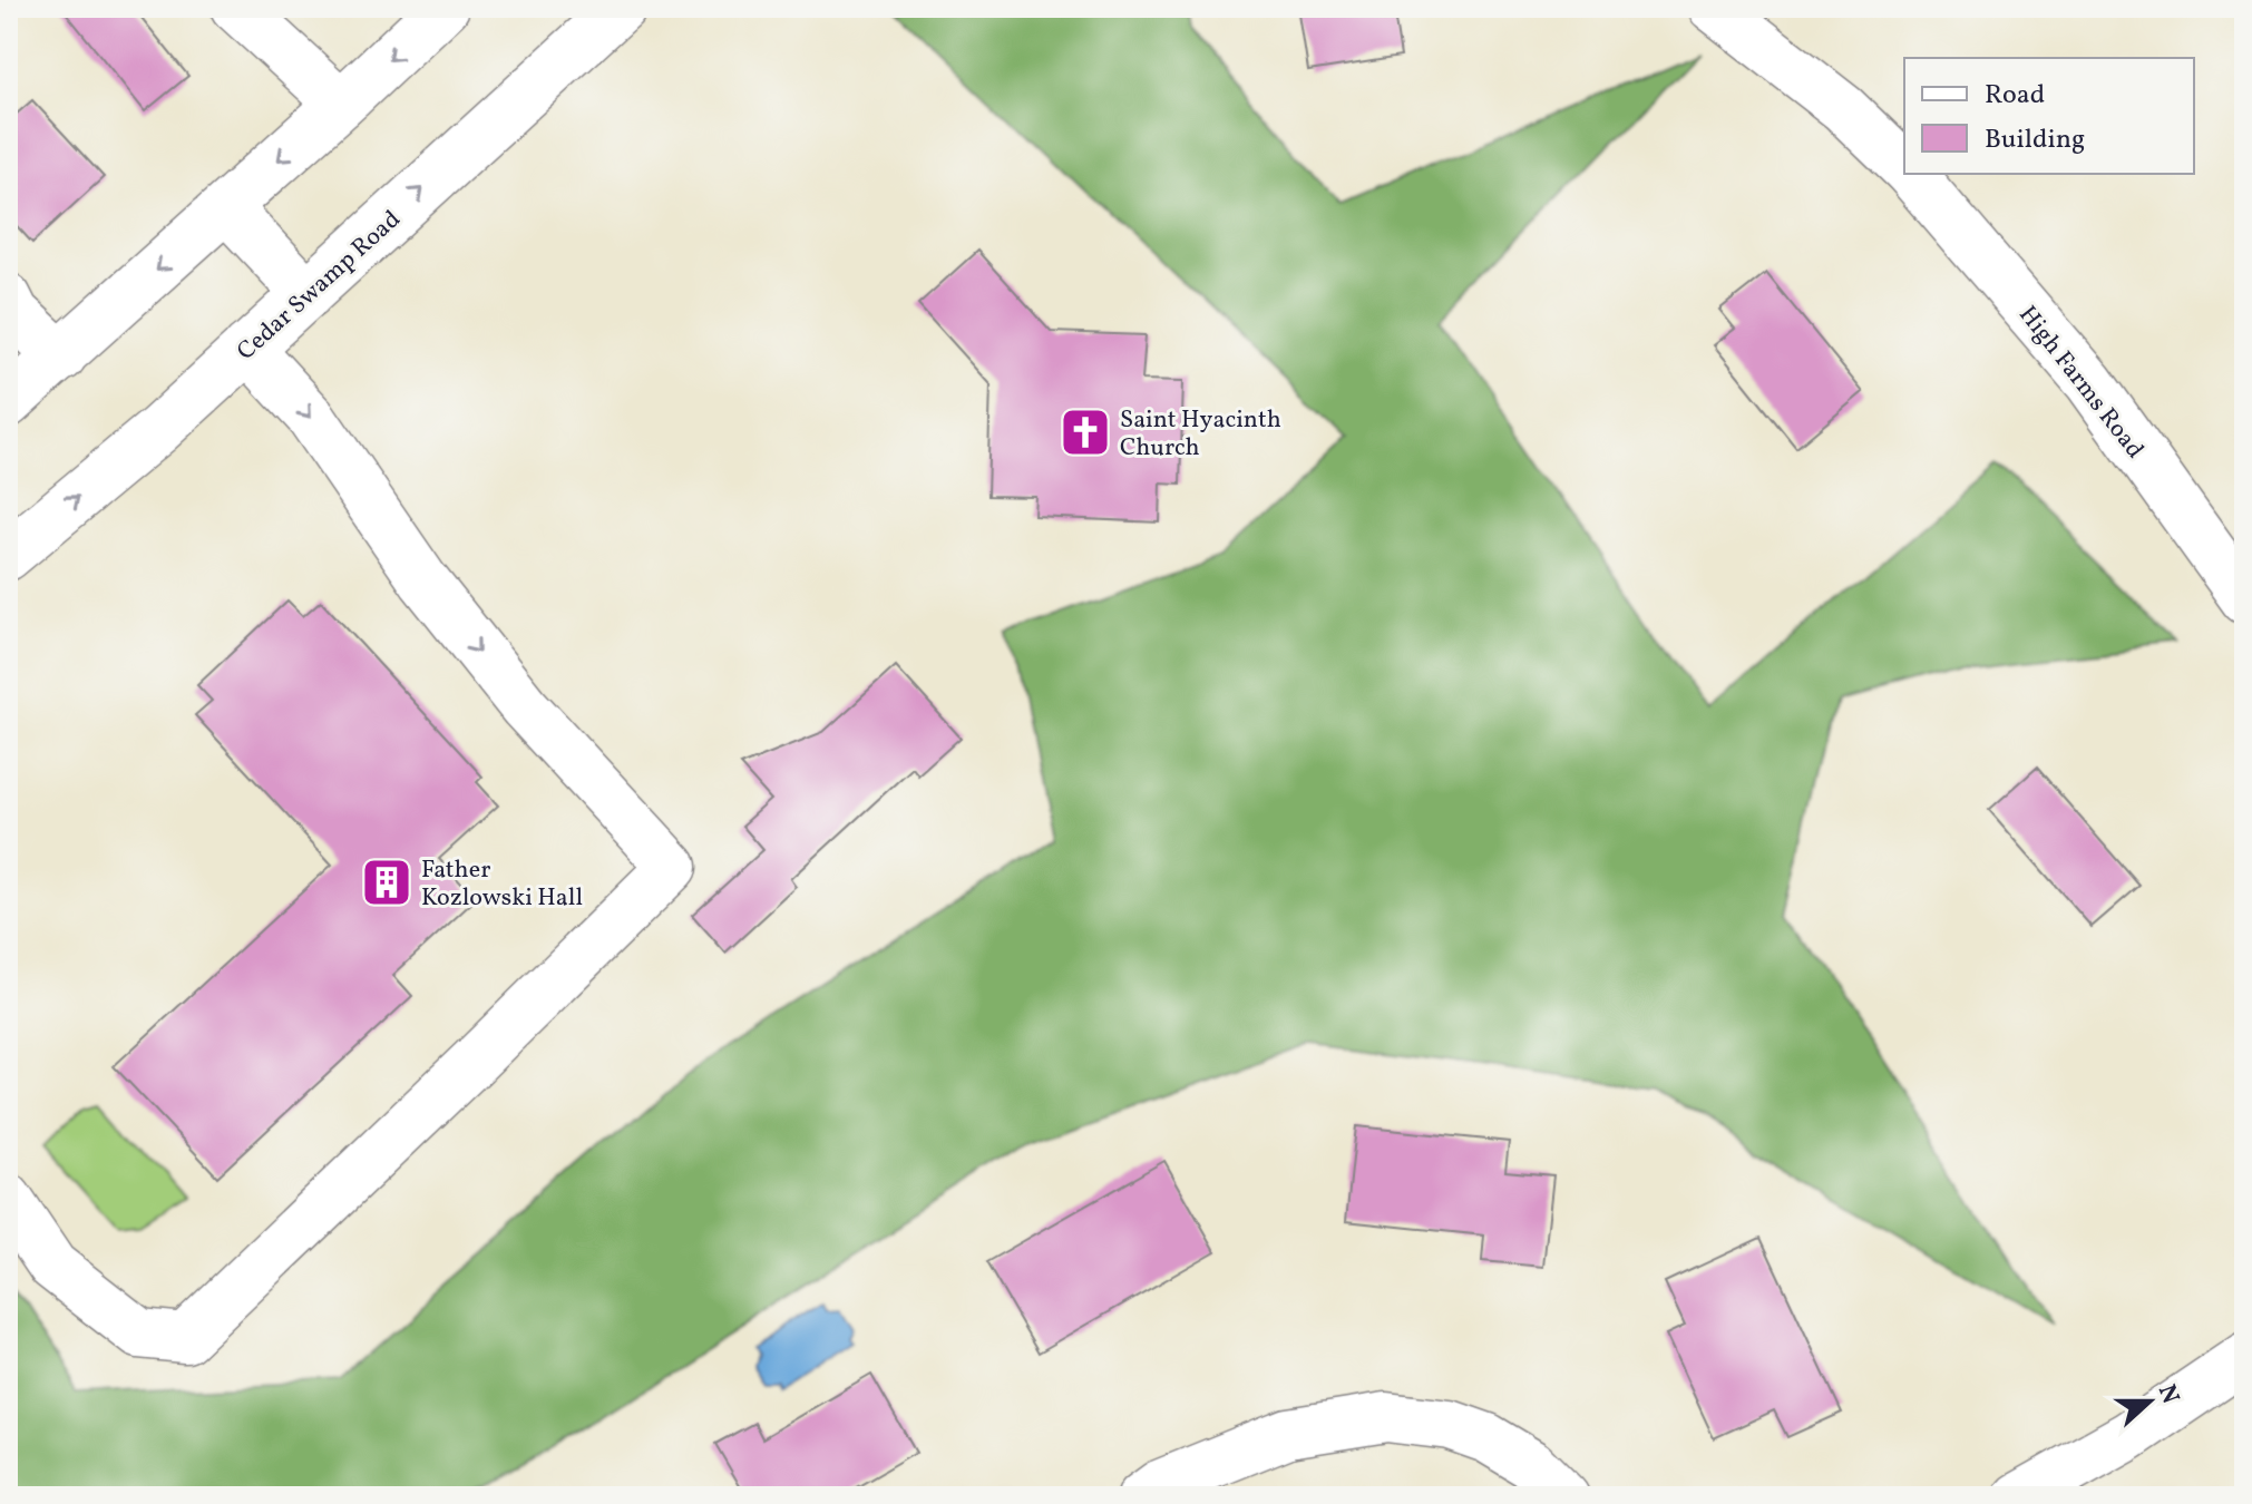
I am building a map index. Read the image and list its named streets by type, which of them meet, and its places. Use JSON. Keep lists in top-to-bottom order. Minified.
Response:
{"streets":{"main road":["Cedar Swamp Road","High Farms Road"]},"places":{"church":["Saint Hyacinth Church"],"building":["Father Kozlowski Hall"]},"legend":["Road","Building"],"north":"right"}
